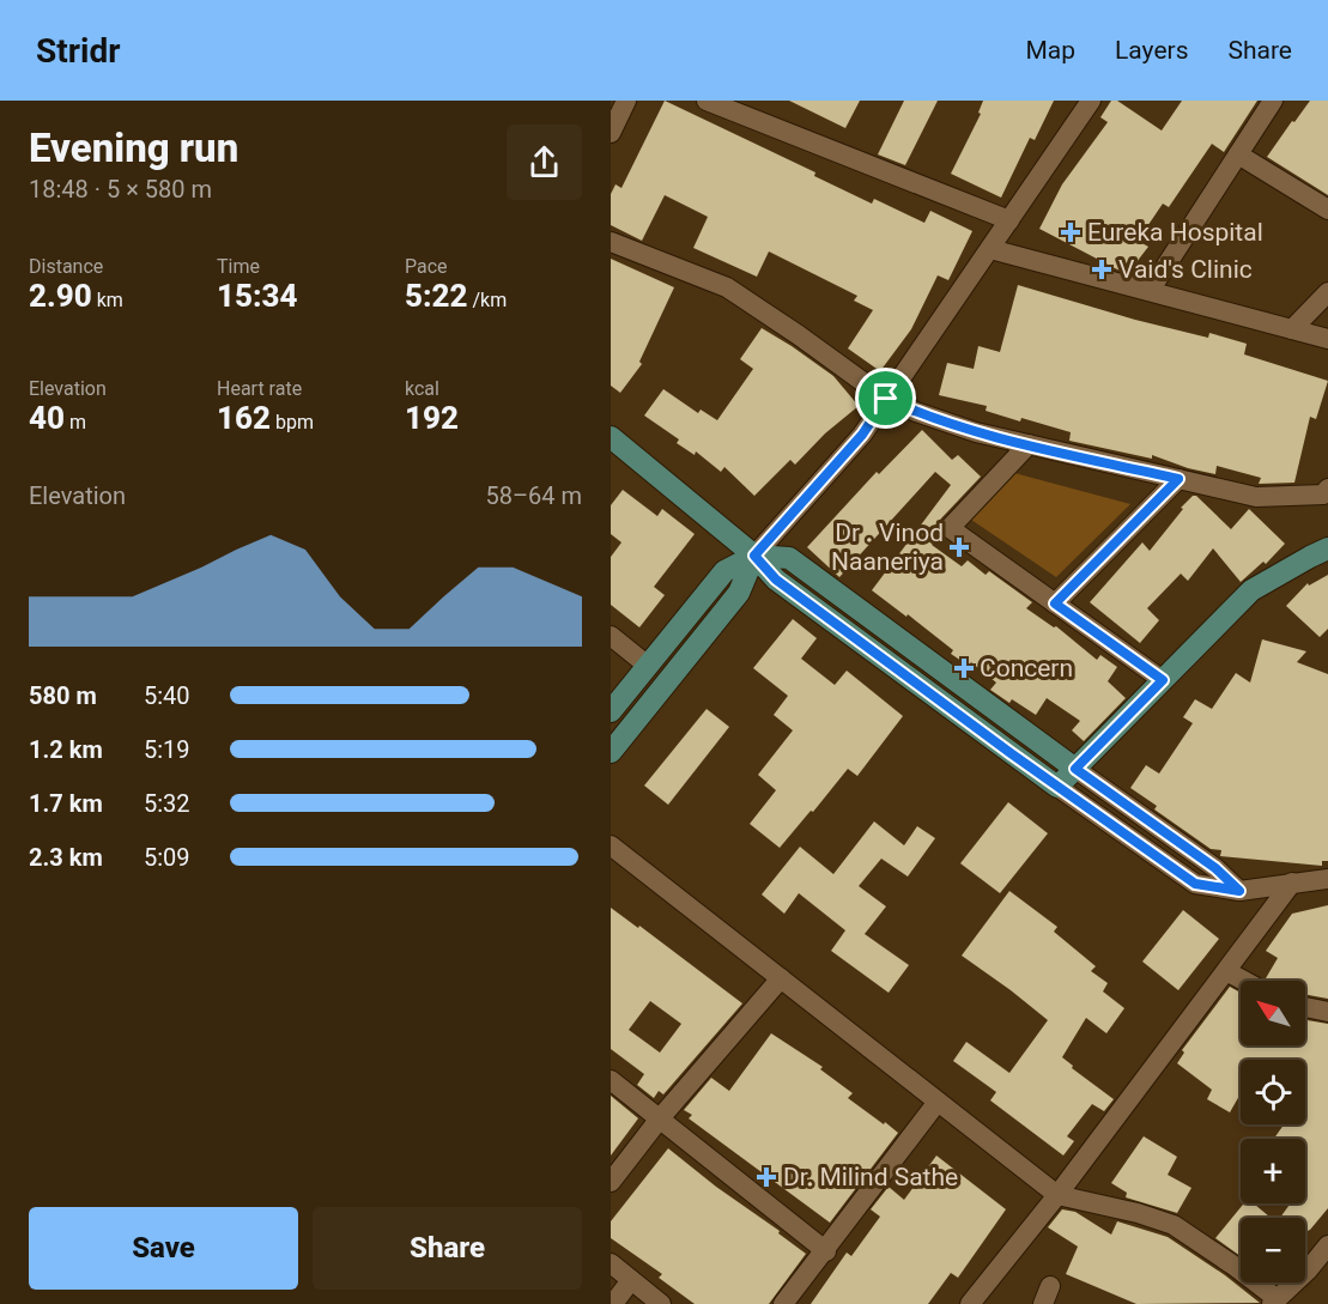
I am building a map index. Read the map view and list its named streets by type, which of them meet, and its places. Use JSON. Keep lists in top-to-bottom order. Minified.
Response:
{"places":{"health":["Eureka Hospital","Vaid's Clinic","Dr . Vinod Naaneriya","Concern","Dr. Milind Sathe"]},"north":"top left","page":{"header":"Stridr","nav":["Map","Layers","Share"],"heading":["Evening run","18:48 · 5 × 580 m"],"stats":[["Distance","2.90 km"],["Time","15:34"],["Pace","5:22 /km"],["Elevation","40 m"],["Heart rate","162 bpm"],["kcal","192"]],"chart":["Elevation","58–64 m"],"list":[{"name":"580 m","note":"5:40"},{"name":"1.2 km","note":"5:19"},{"name":"1.7 km","note":"5:32"},{"name":"2.3 km","note":"5:09"}],"map_buttons":["+","−"],"buttons":["Save","Share"]}}
